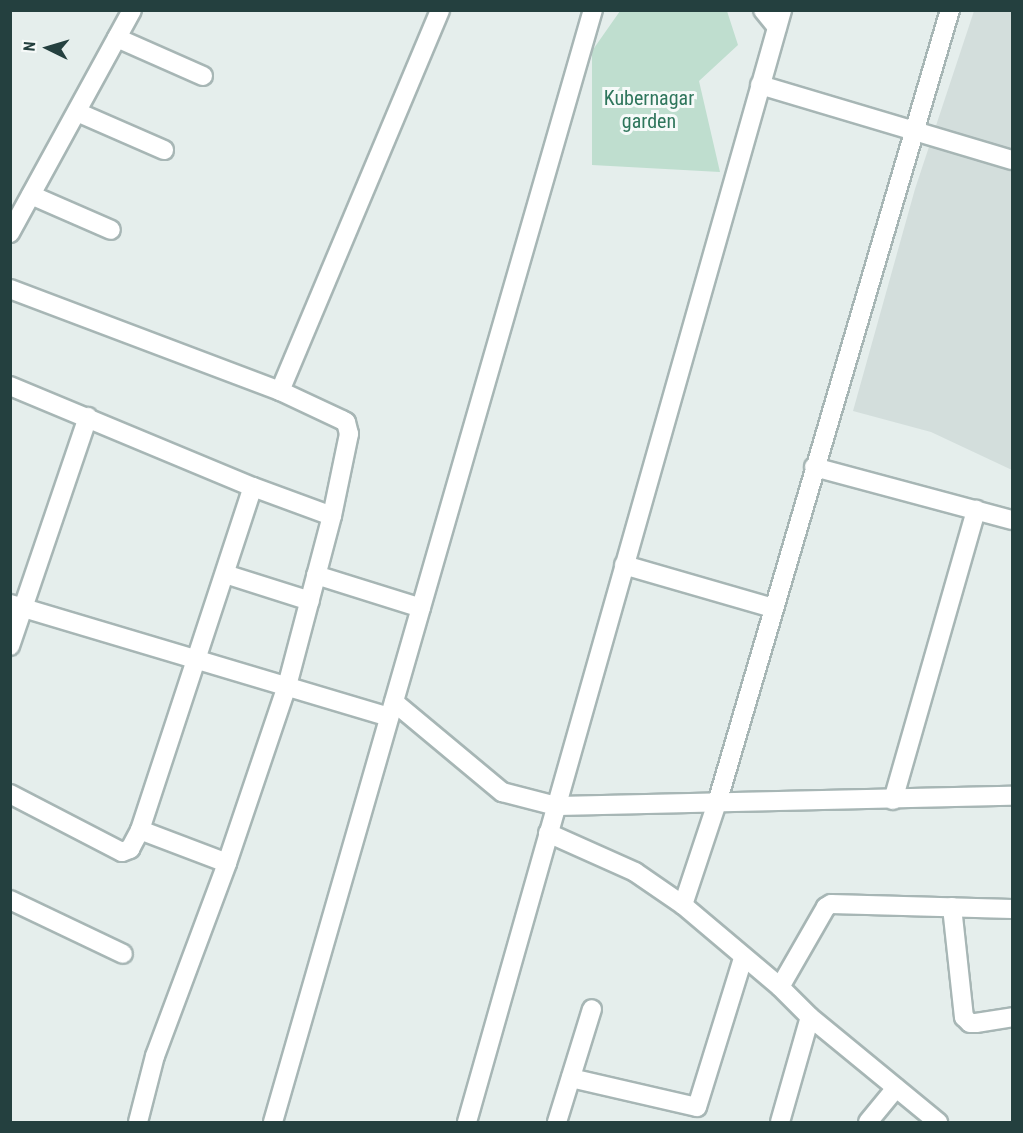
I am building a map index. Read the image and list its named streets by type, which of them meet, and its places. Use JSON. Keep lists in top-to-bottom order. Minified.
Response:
{"parks":["Kubernagar garden"],"north":"left"}
